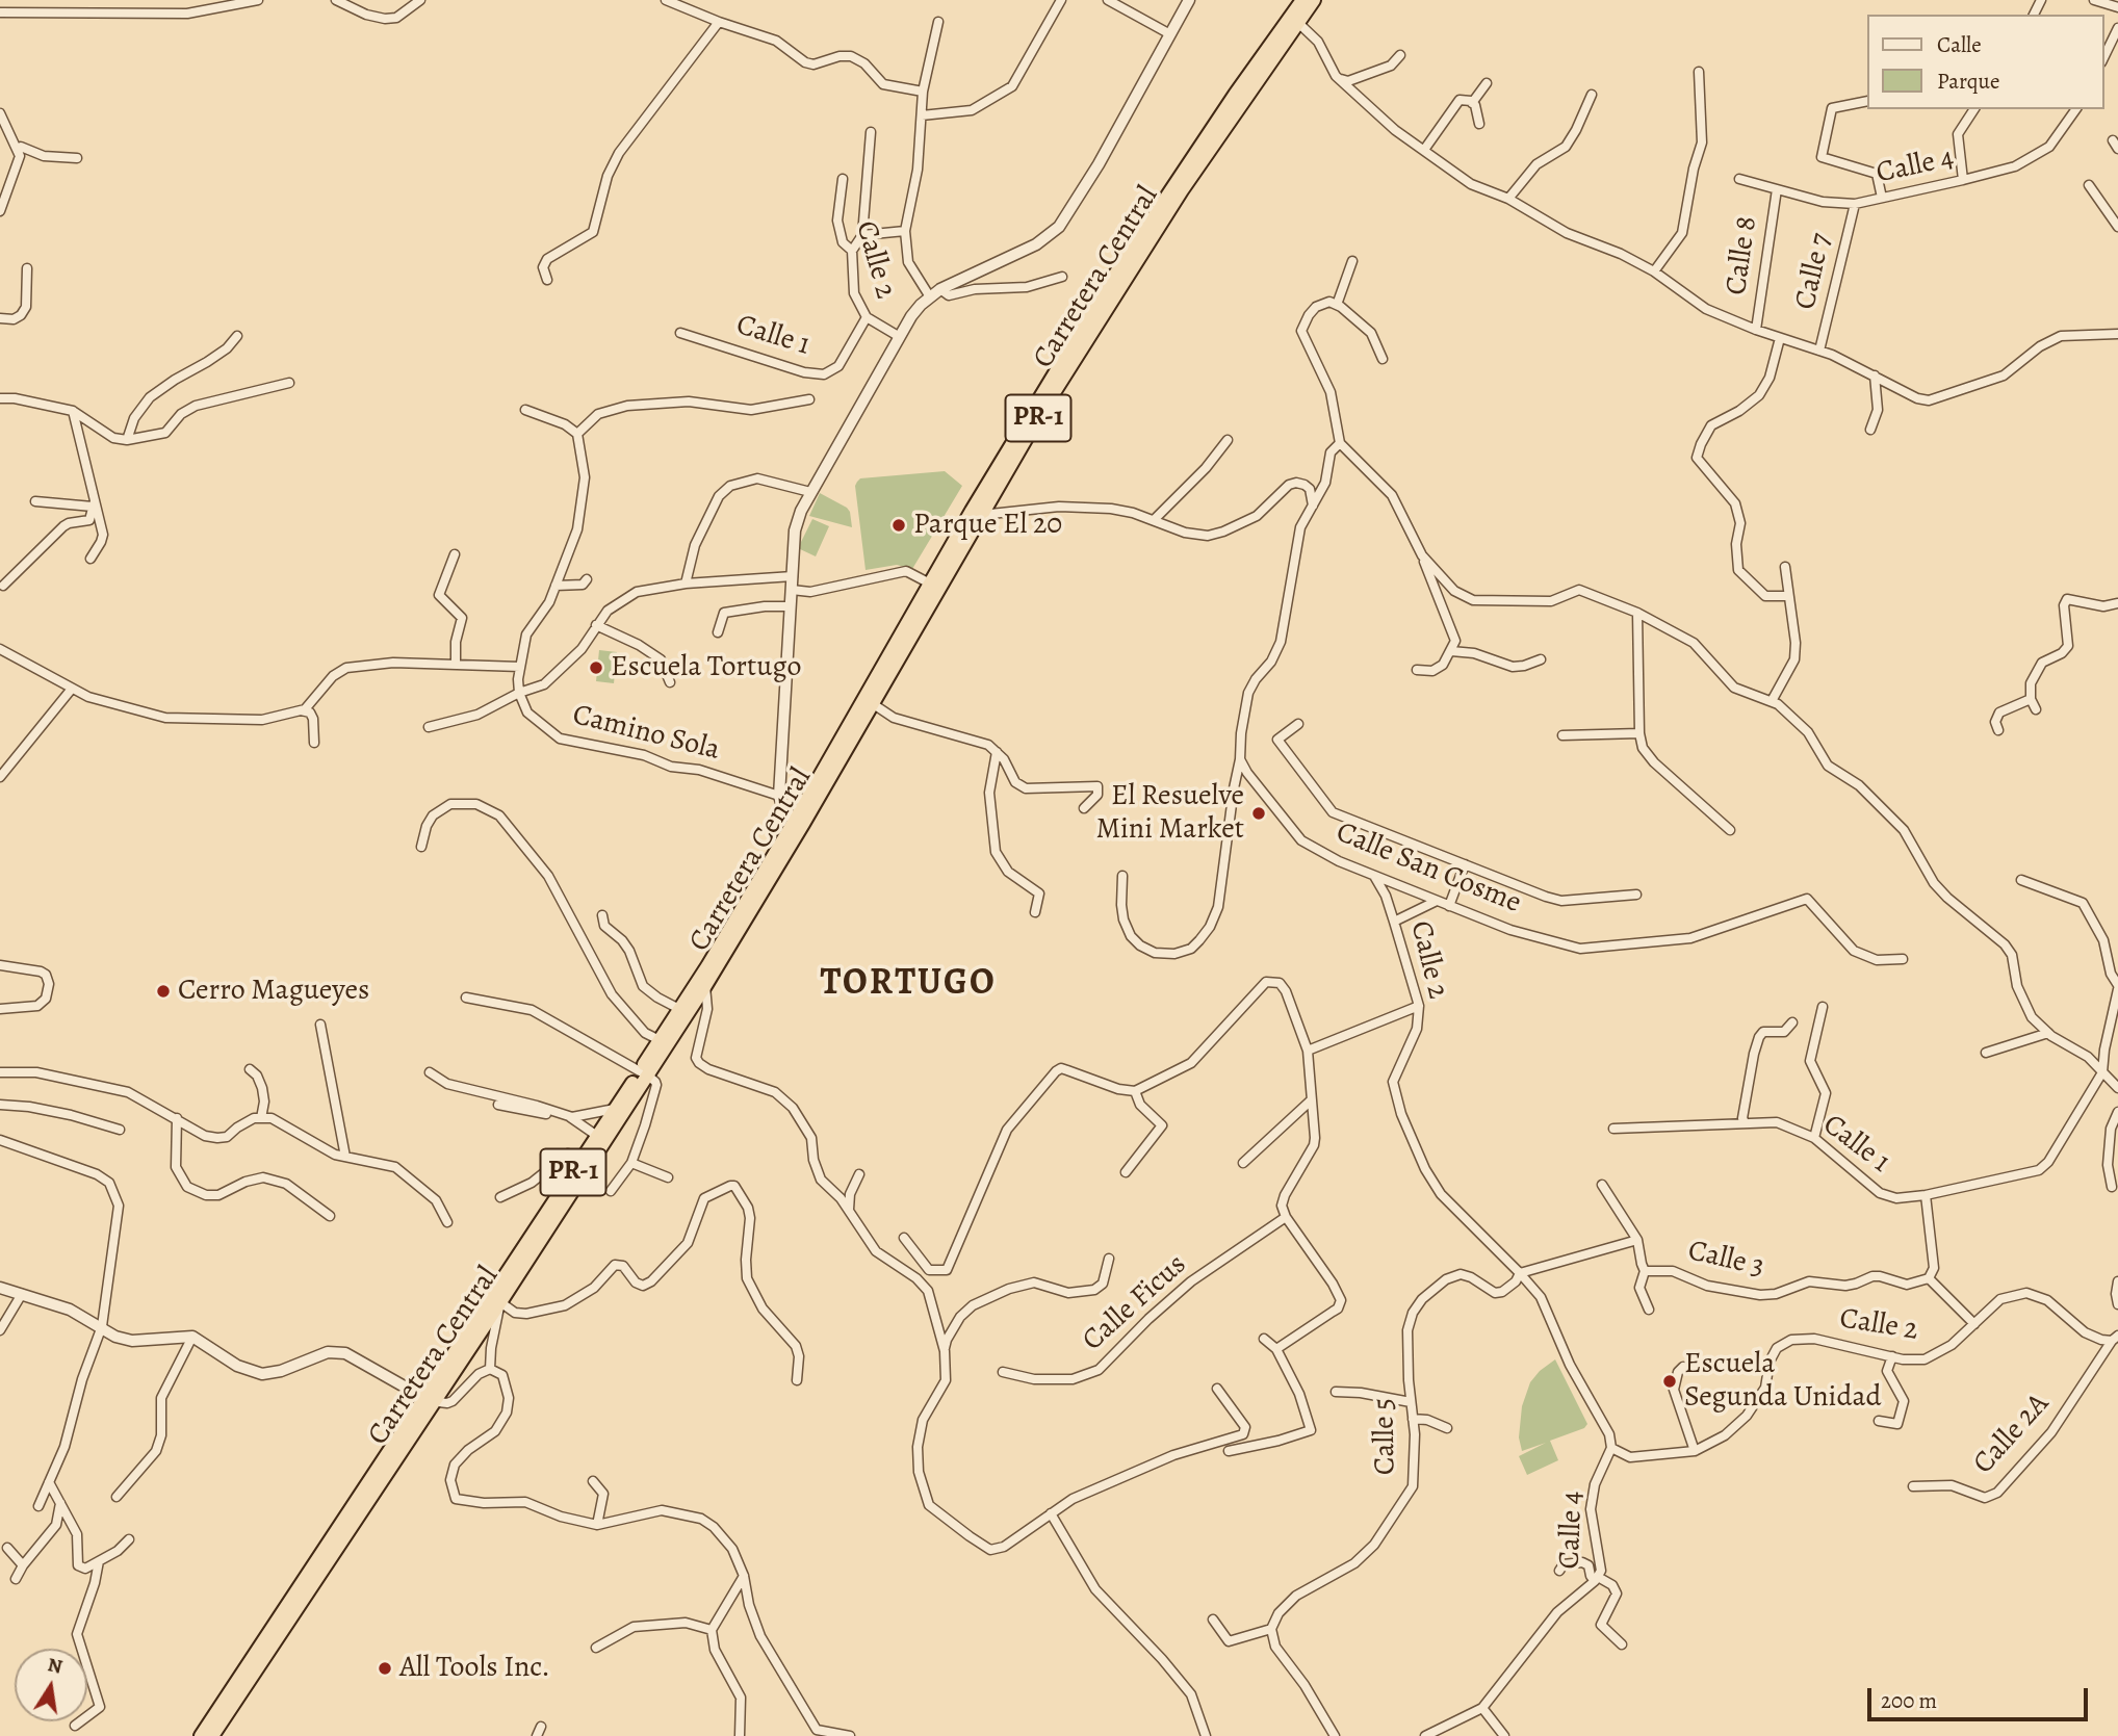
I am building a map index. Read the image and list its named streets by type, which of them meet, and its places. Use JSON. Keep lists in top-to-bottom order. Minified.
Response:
{"streets":{"highway":["Carretera Central","PR-1"],"street":["Calle 4","Calle 8","Calle 2","Calle 7","Calle 1","Camino Sola","Calle San Cosme","Calle 3","Calle Ficus","Calle 2A","Calle 5"]},"crossings":[["Calle 4","Calle 8"],["Calle 4","Calle 2"],["Calle 4","Calle 7"],["Calle 2","Calle 1"],["Calle 2","Calle San Cosme"],["Calle 2","Calle 2A"],["Calle 2","Calle 5"],["Calle 3","Calle 5"]],"districts":["TORTUGO"],"places":["Parque El 20","Escuela Tortugo","El Resuelve Mini Market","Cerro Magueyes","Escuela Segunda Unidad","All Tools Inc."],"legend":["Calle","Parque"],"scale_bar":"200 m","north":"top"}
